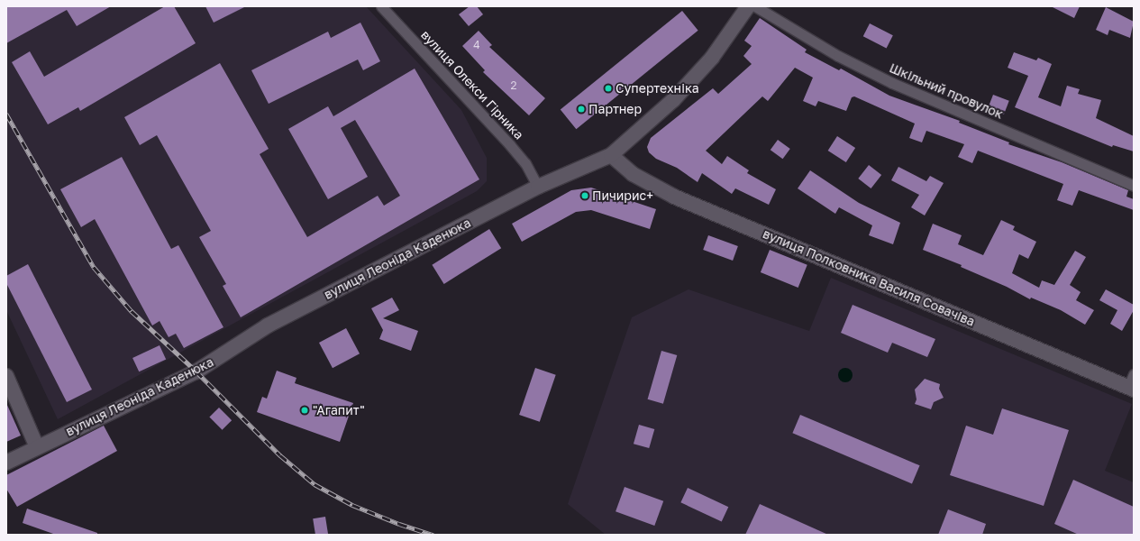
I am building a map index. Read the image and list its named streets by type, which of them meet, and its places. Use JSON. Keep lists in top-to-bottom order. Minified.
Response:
{"streets":{"street":["вулиця Олекси Гірника","Шкільний провулок","вулиця Леоніда Каденюка","вулиця Полковника Василя Совачіва"]},"crossings":[["вулиця Олекси Гірника","вулиця Леоніда Каденюка"],["вулиця Леоніда Каденюка","вулиця Полковника Василя Совачіва"]],"places":["Супертехніка","Партнер","Пичирис+","\"Агапит\""],"house_numbers":["4","2"]}
